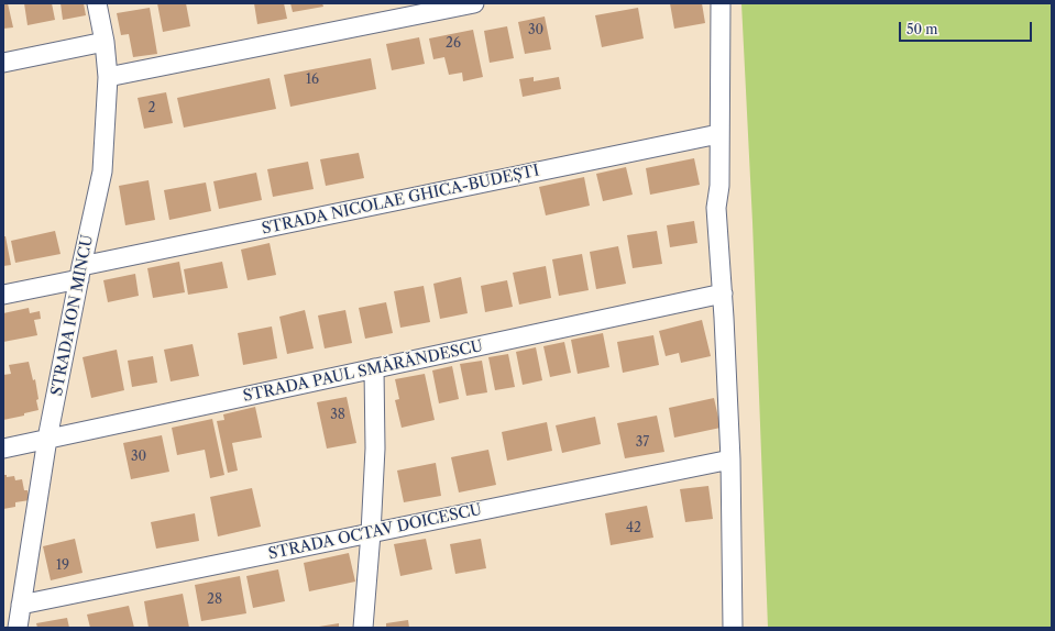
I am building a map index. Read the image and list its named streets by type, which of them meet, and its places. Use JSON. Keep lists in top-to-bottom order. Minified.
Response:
{"streets":{"street":["STRADA NICOLAE GHICA-BUDEȘTI","STRADA ION MINCU","STRADA PAUL SMĂRĂNDESCU","STRADA OCTAV DOICESCU"]},"crossings":[["STRADA NICOLAE GHICA-BUDEȘTI","STRADA ION MINCU"],["STRADA ION MINCU","STRADA PAUL SMĂRĂNDESCU"],["STRADA ION MINCU","STRADA OCTAV DOICESCU"]],"house_numbers":["30","26","16","2","38","37","30","42","19","28"],"scale_bar":"50 m"}
